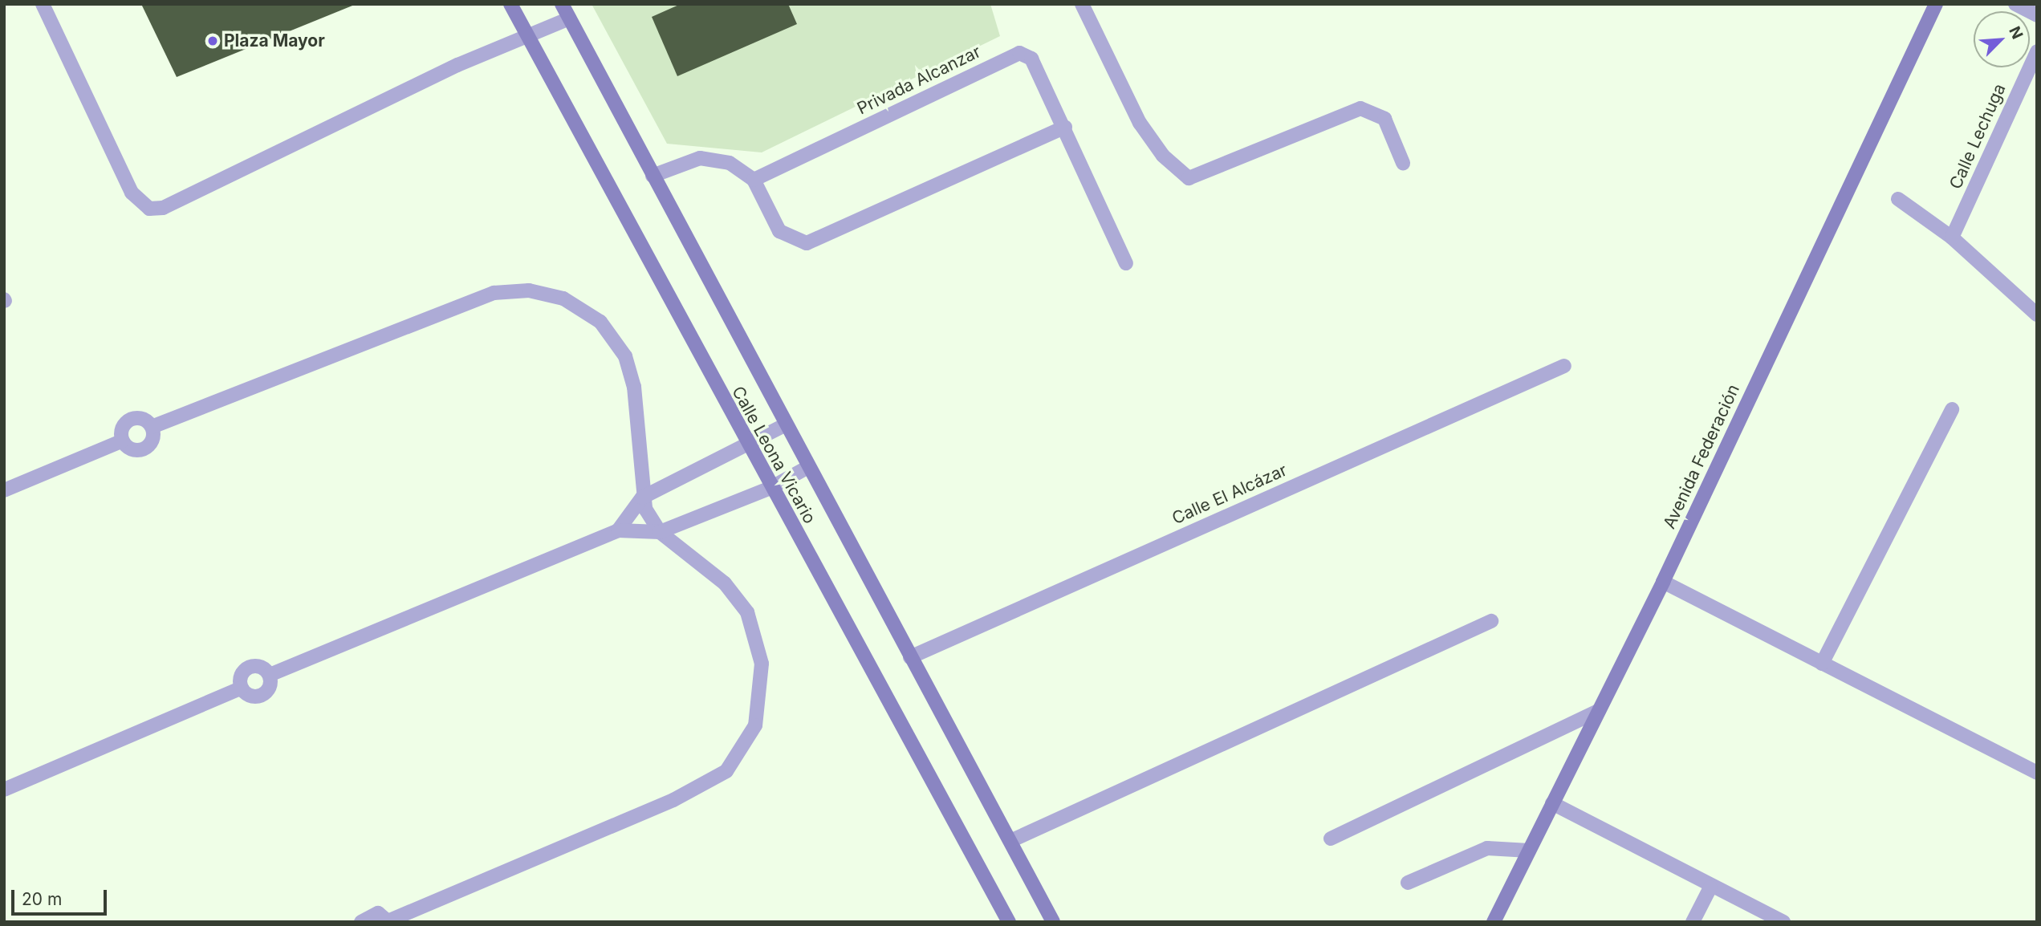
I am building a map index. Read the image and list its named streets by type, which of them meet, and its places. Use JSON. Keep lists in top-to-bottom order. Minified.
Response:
{"streets":{"main road":["Calle Leona Vicario","Avenida Federación"],"street":["Privada Alcanzar","Calle Lechuga","Calle El Alcázar"]},"crossings":[["Calle Leona Vicario","Calle El Alcázar"]],"places":["Plaza Mayor"],"scale_bar":"20 m","north":"top right"}
